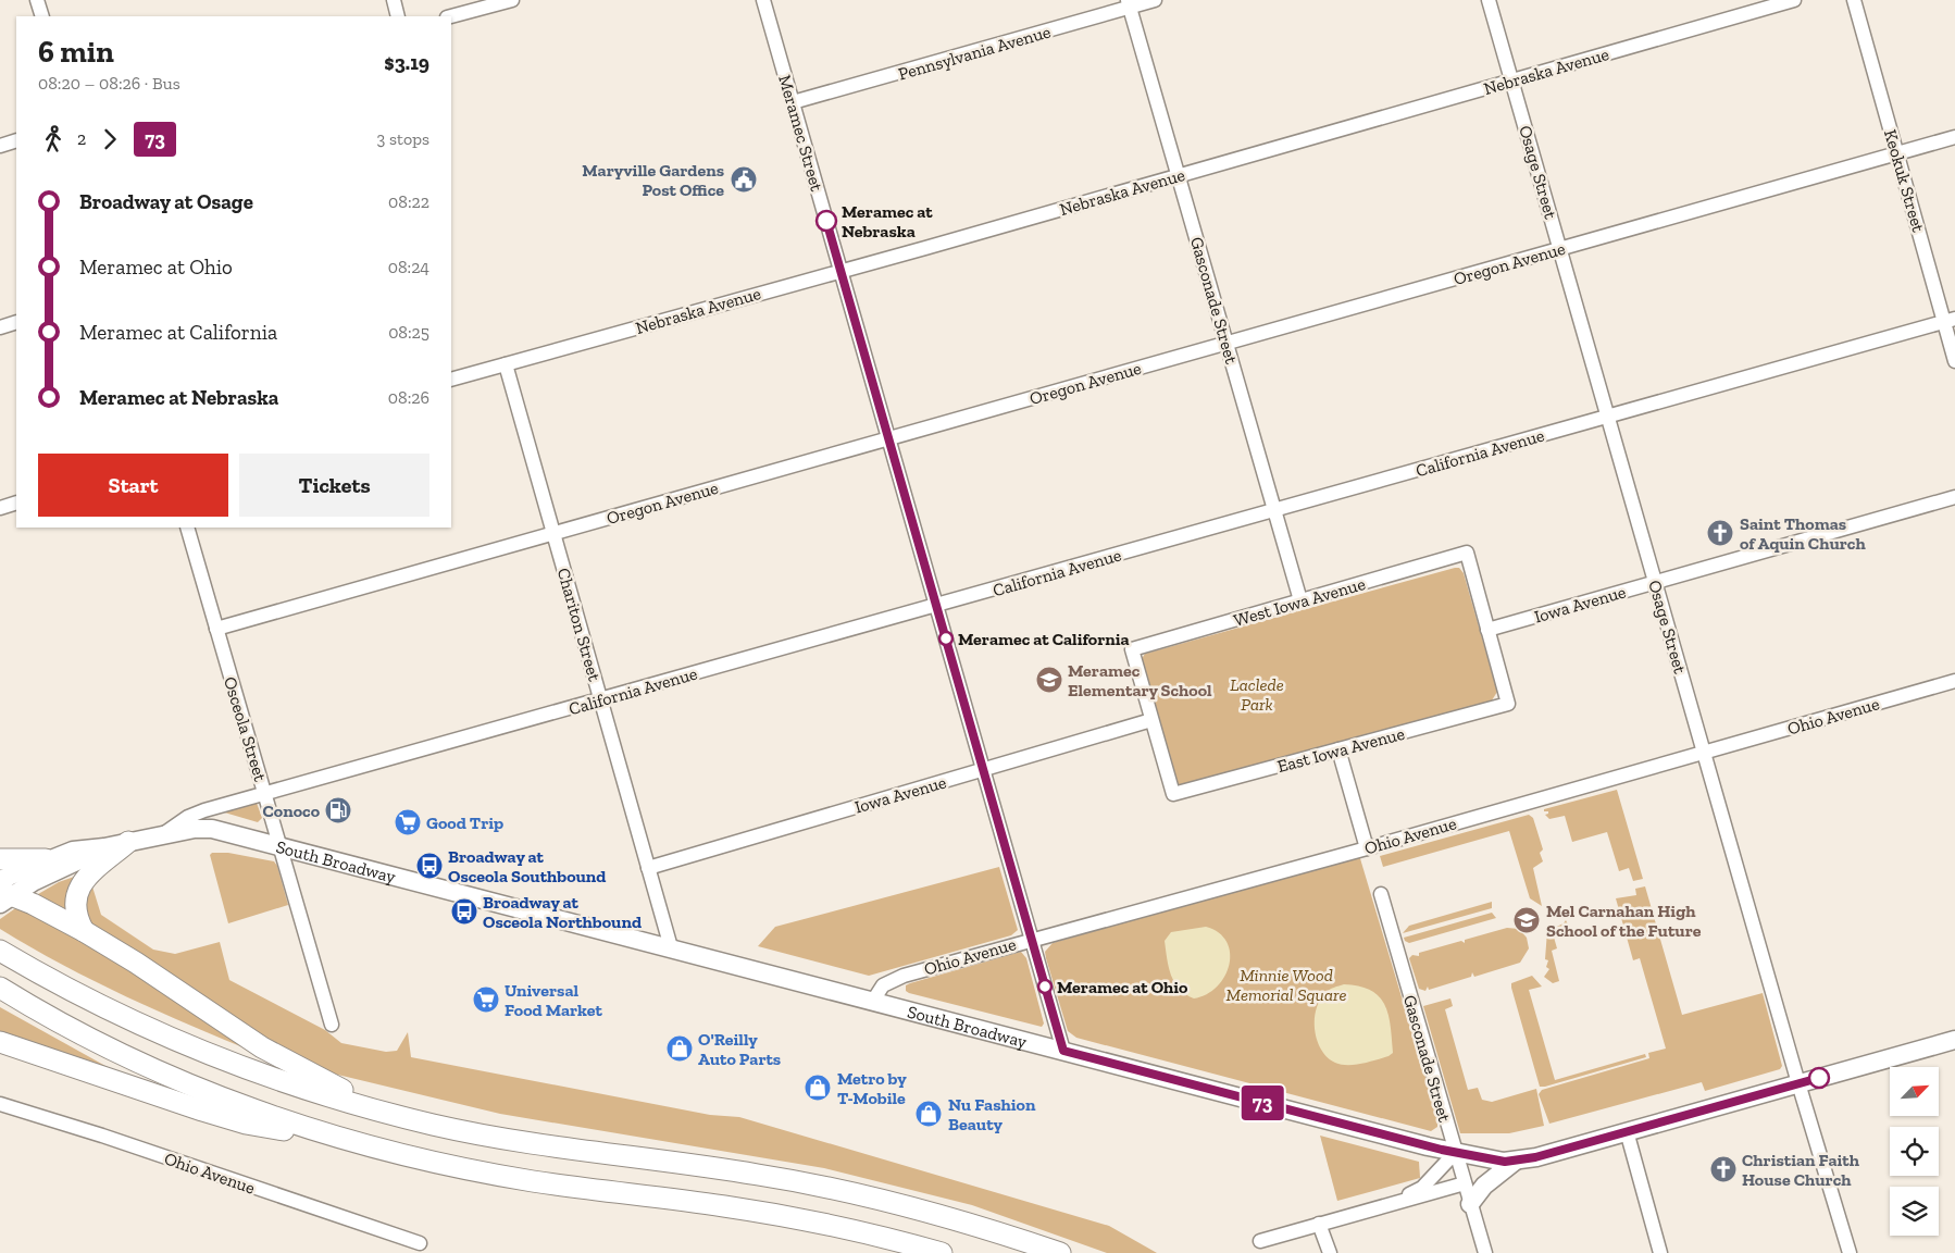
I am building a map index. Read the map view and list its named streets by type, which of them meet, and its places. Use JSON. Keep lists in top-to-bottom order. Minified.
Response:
{"streets":{"main road":["South Broadway"],"street":["Pennsylvania Avenue","Nebraska Avenue","Meramec Street","Osage Street","Keokuk Street","Oregon Avenue","Gasconade Street","California Avenue","West Iowa Avenue","Iowa Avenue","Chariton Street","Ohio Avenue","Osceola Street","East Iowa Avenue"]},"crossings":[["Pennsylvania Avenue","Meramec Street"],["Pennsylvania Avenue","Gasconade Street"],["Nebraska Avenue","Meramec Street"],["Nebraska Avenue","Osage Street"],["Nebraska Avenue","Gasconade Street"],["Nebraska Avenue","Chariton Street"],["Meramec Street","Oregon Avenue"],["Meramec Street","California Avenue"],["Meramec Street","Iowa Avenue"],["Meramec Street","Ohio Avenue"],["Meramec Street","South Broadway"],["Osage Street","Oregon Avenue"],["Osage Street","California Avenue"],["Osage Street","Iowa Avenue"],["Osage Street","Ohio Avenue"],["Osage Street","South Broadway"],["Keokuk Street","Oregon Avenue"],["Keokuk Street","California Avenue"],["Oregon Avenue","Gasconade Street"],["Oregon Avenue","Chariton Street"],["Oregon Avenue","Osceola Street"],["Gasconade Street","California Avenue"],["Gasconade Street","West Iowa Avenue"],["Gasconade Street","South Broadway"],["California Avenue","Chariton Street"],["California Avenue","Osceola Street"],["California Avenue","South Broadway"],["West Iowa Avenue","Iowa Avenue"],["West Iowa Avenue","East Iowa Avenue"],["Iowa Avenue","Chariton Street"],["Iowa Avenue","East Iowa Avenue"],["Chariton Street","South Broadway"],["Ohio Avenue","South Broadway"],["Osceola Street","South Broadway"]],"parks":["Laclede Park","Minnie Wood Memorial Square"],"places":{"public building":["Maryville Gardens Post Office"],"other":["Meramec at Nebraska","Meramec at California","Meramec at Ohio"],"church":["Saint Thomas of Aquin Church","Christian Faith House Church"],"school or university":["Meramec Elementary School","Mel Carnahan High School of the Future"],"fuel station":["Conoco"],"supermarket":["Good Trip","Universal Food Market"],"bus stop":["Broadway at Osceola Southbound","Broadway at Osceola Northbound"],"shop":["O'Reilly Auto Parts","Metro by T-Mobile","Nu Fashion Beauty"]},"lines":["bus line 73"],"north":"top right","page":{"on_map":"73","heading":["6 min","08:20 – 08:26 · Bus","$3.19"],"legs":["2","73","3 stops"],"list":[{"name":"Broadway at Osage","value":"08:22"},{"name":"Meramec at Ohio","value":"08:24"},{"name":"Meramec at California","value":"08:25"},{"name":"Meramec at Nebraska","value":"08:26"}],"buttons":["Start","Tickets"]}}
